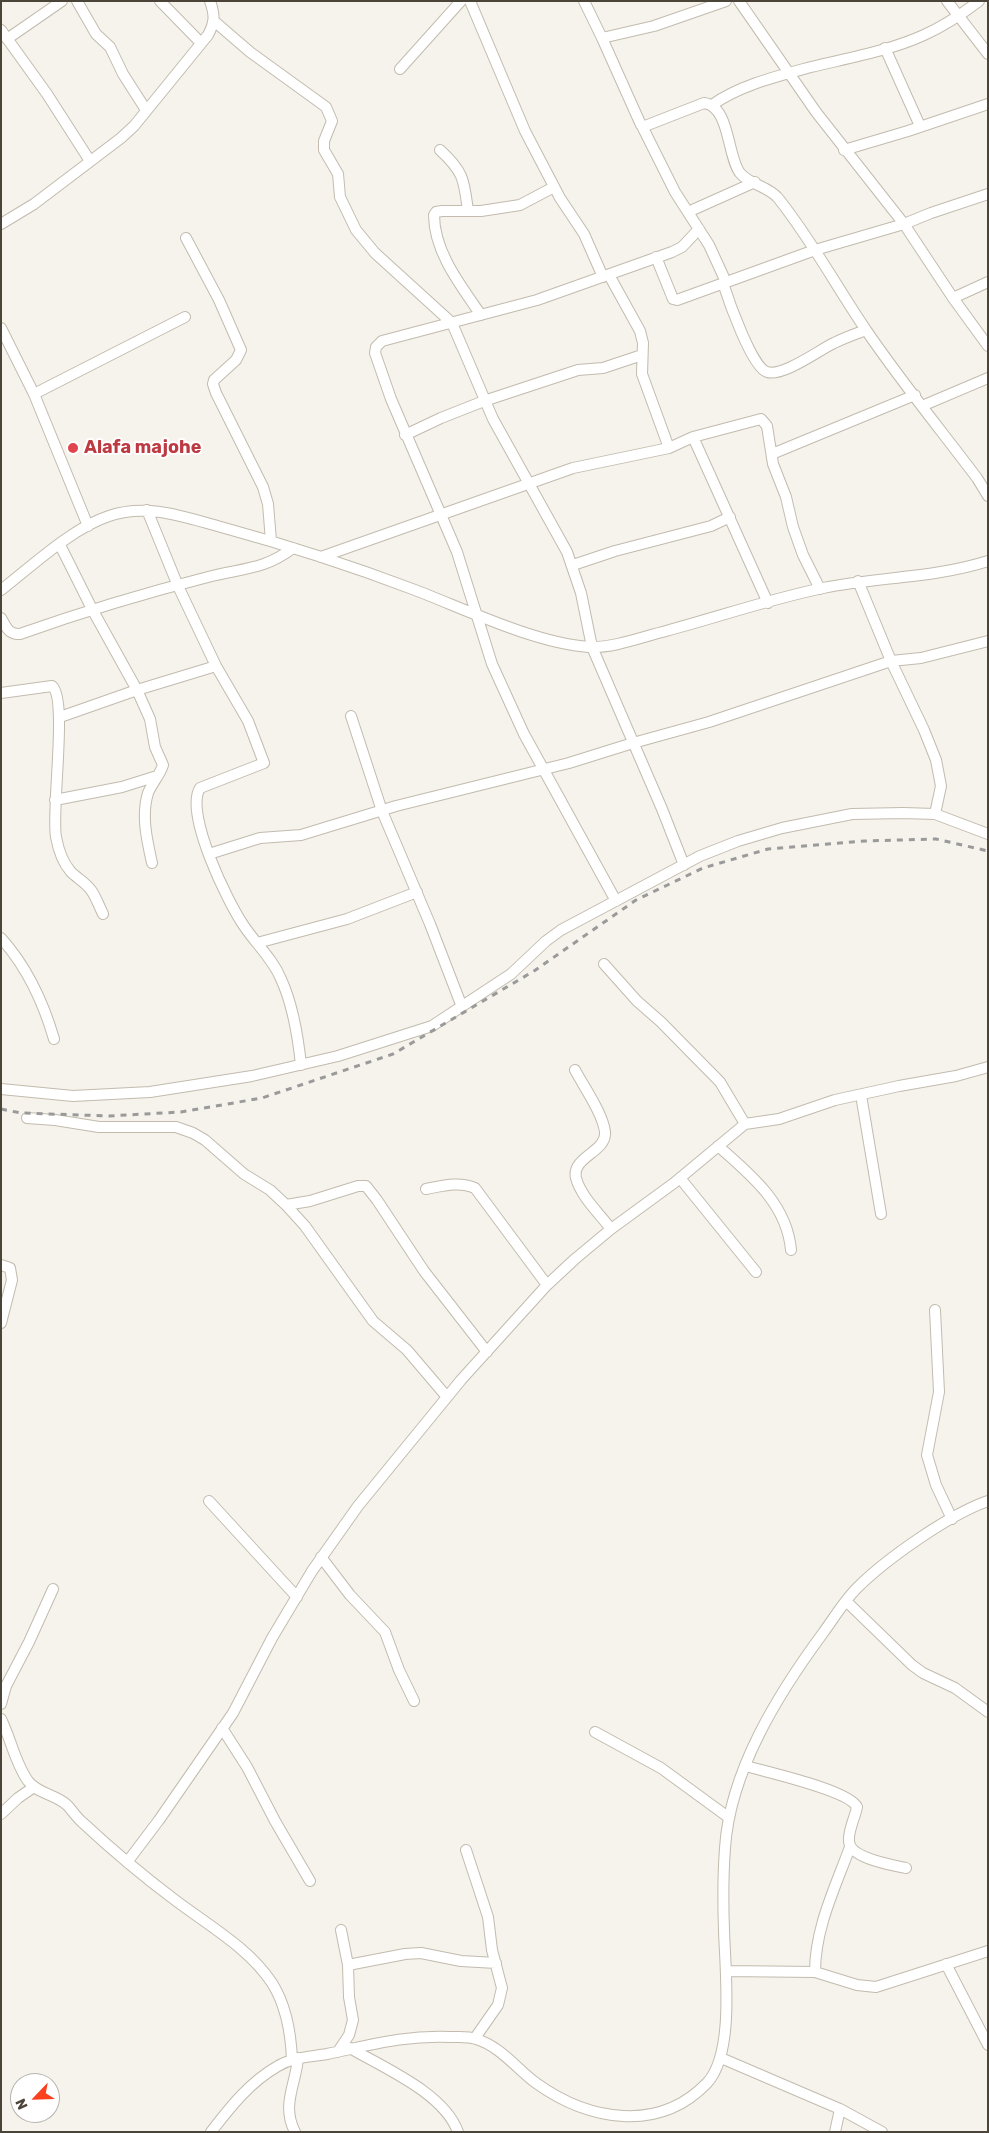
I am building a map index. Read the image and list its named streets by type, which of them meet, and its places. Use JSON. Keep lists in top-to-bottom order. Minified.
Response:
{"places":["Alafa majohe"],"north":"bottom left"}
